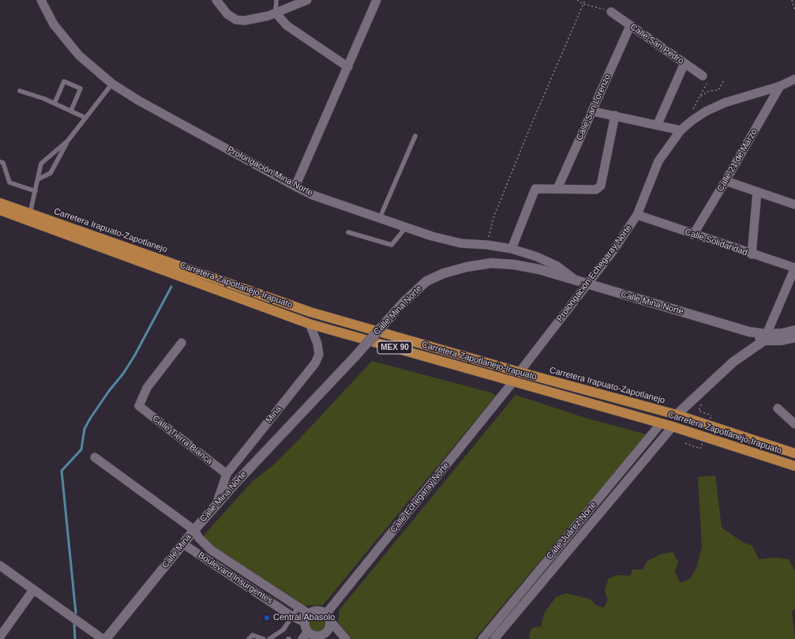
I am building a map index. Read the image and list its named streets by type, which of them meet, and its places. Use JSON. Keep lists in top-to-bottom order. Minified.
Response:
{"streets":{"highway":["Carretera Irapuato-Zapotlanejo","Carretera Zapotlanejo-Irapuato","MEX 90"],"street":["Calle San Pedro","Calle San Lorenzo","Calle 21 de Marzo","Prolongación Mina Norte","Calle Solidaridad","Prolongación Echegaray Norte","Calle Mina Norte","Mina","Calle Tierra Blanca","Calle Echegaray Norte","Calle Juárez Norte","Calle Mina","Boulevard Insurgentes"]},"crossings":[["Calle San Pedro","Calle San Lorenzo"],["Calle 21 de Marzo","Calle Solidaridad"],["Calle 21 de Marzo","Prolongación Echegaray Norte"],["Prolongación Mina Norte","Calle Mina Norte"],["Carretera Irapuato-Zapotlanejo","Prolongación Echegaray Norte"],["Calle Solidaridad","Prolongación Echegaray Norte"],["Prolongación Echegaray Norte","Calle Mina Norte"],["Carretera Zapotlanejo-Irapuato","Mina"],["Carretera Zapotlanejo-Irapuato","Calle Echegaray Norte"],["Carretera Zapotlanejo-Irapuato","Calle Juárez Norte"],["Calle Mina Norte","Mina"],["Calle Mina Norte","Calle Mina"],["Calle Mina Norte","Boulevard Insurgentes"],["Mina","Calle Tierra Blanca"],["Calle Echegaray Norte","Boulevard Insurgentes"],["Calle Mina","Boulevard Insurgentes"]],"places":["Central Abasolo"]}
